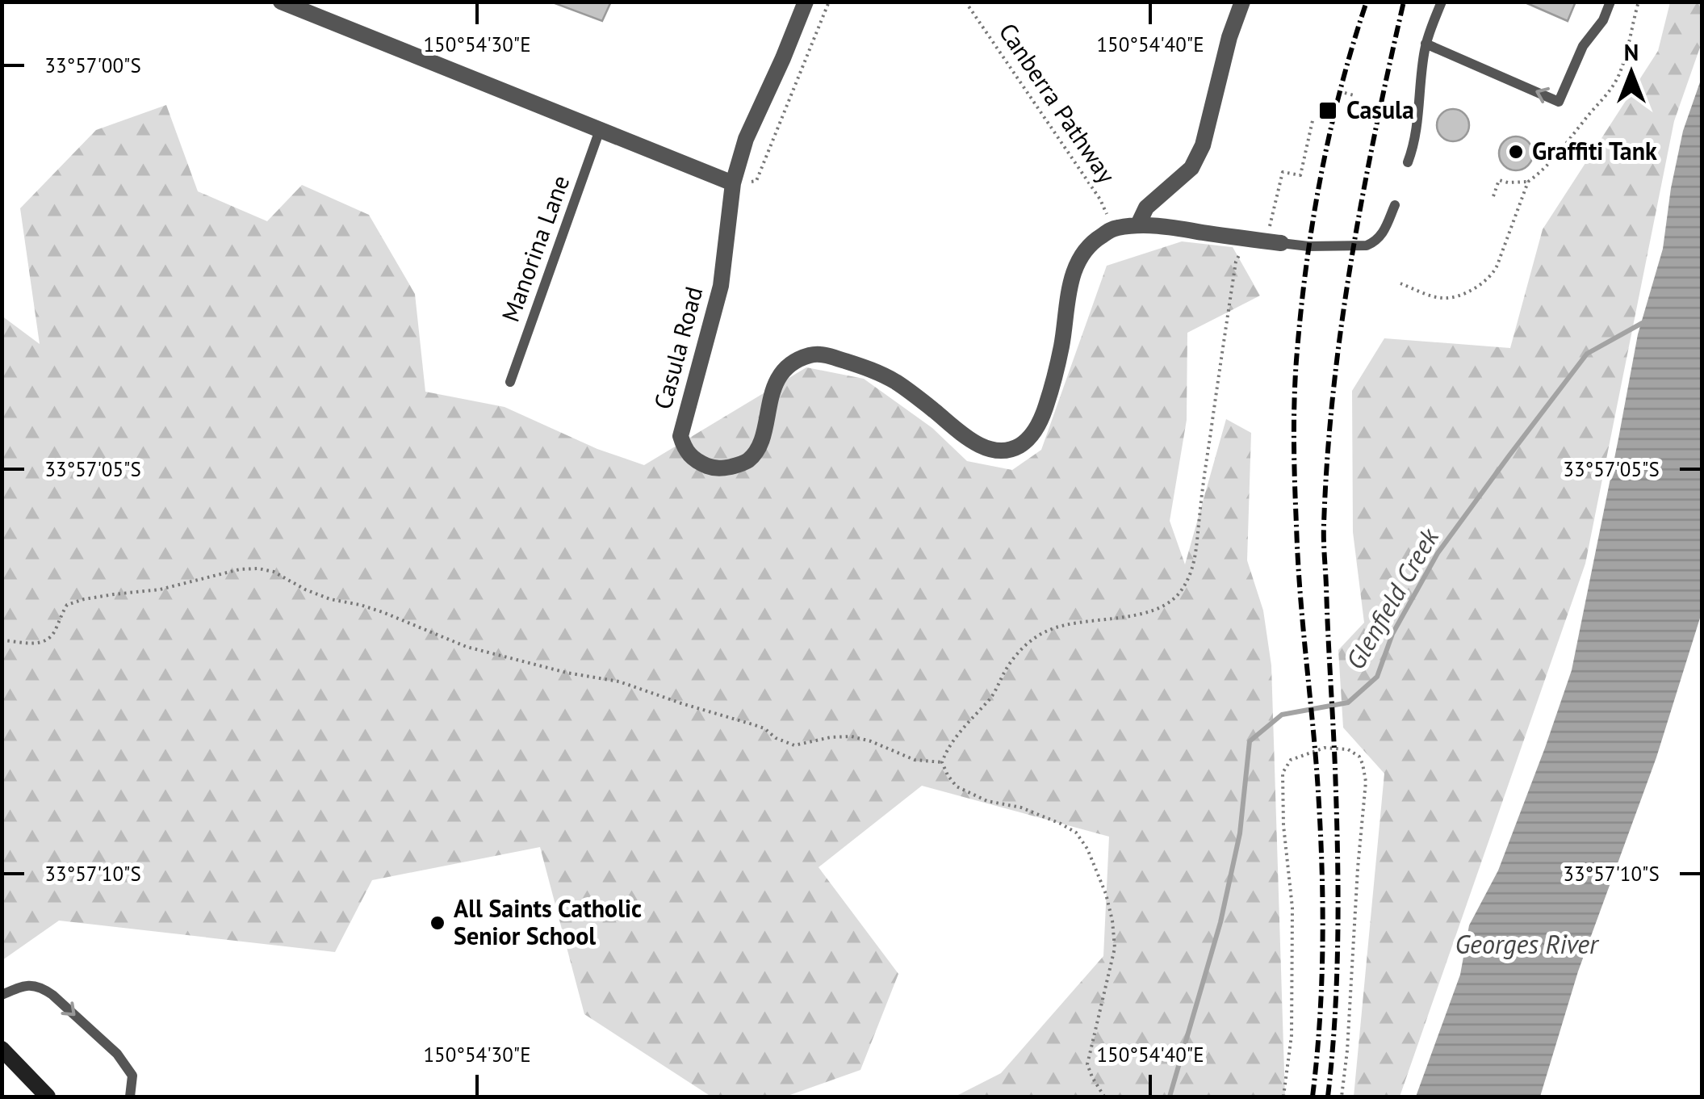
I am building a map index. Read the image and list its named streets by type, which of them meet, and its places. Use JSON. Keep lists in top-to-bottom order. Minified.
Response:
{"streets":{"street":["Casula Road"],"lane":["Manorina Lane"],"path":["Canberra Pathway"]},"crossings":[["Canberra Pathway","Casula Road"]],"water":["Glenfield Creek","Georges River"],"places":{"transit":["Casula"],"other":["Graffiti Tank","All Saints Catholic Senior School"]},"north":"top","coordinates":["150°54'30\"E","150°54'40\"E","33°57'00\"S","33°57'05\"S","33°57'10\"S"]}
